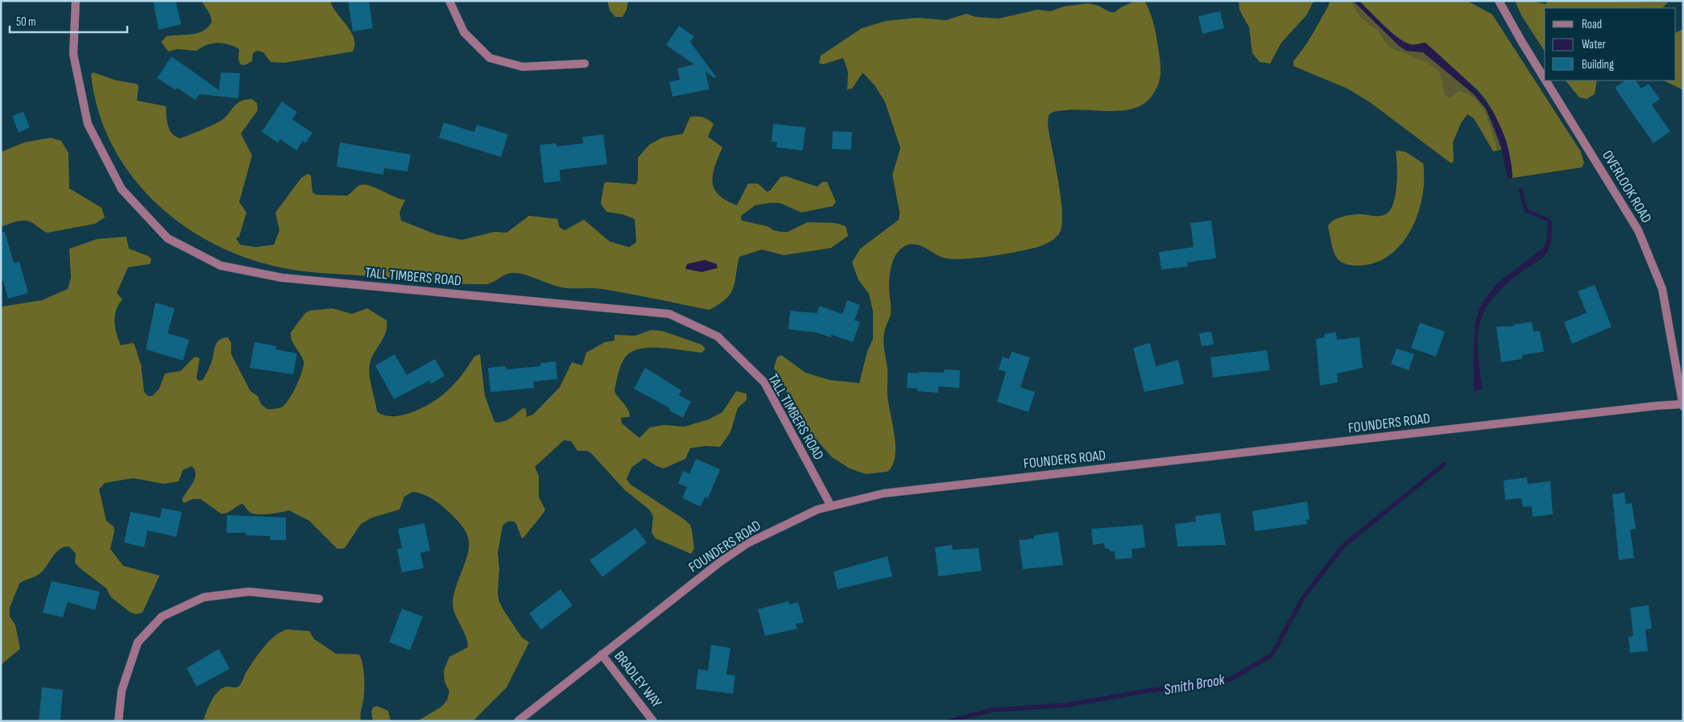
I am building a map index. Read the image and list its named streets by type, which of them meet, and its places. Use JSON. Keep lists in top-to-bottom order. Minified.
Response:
{"streets":{"street":["OVERLOOK ROAD","TALL TIMBERS ROAD","FOUNDERS ROAD","BRADLEY WAY"]},"crossings":[["OVERLOOK ROAD","FOUNDERS ROAD"],["TALL TIMBERS ROAD","FOUNDERS ROAD"],["FOUNDERS ROAD","BRADLEY WAY"]],"water":["Smith Brook"],"legend":["Road","Water","Building"],"scale_bar":"50 m"}
